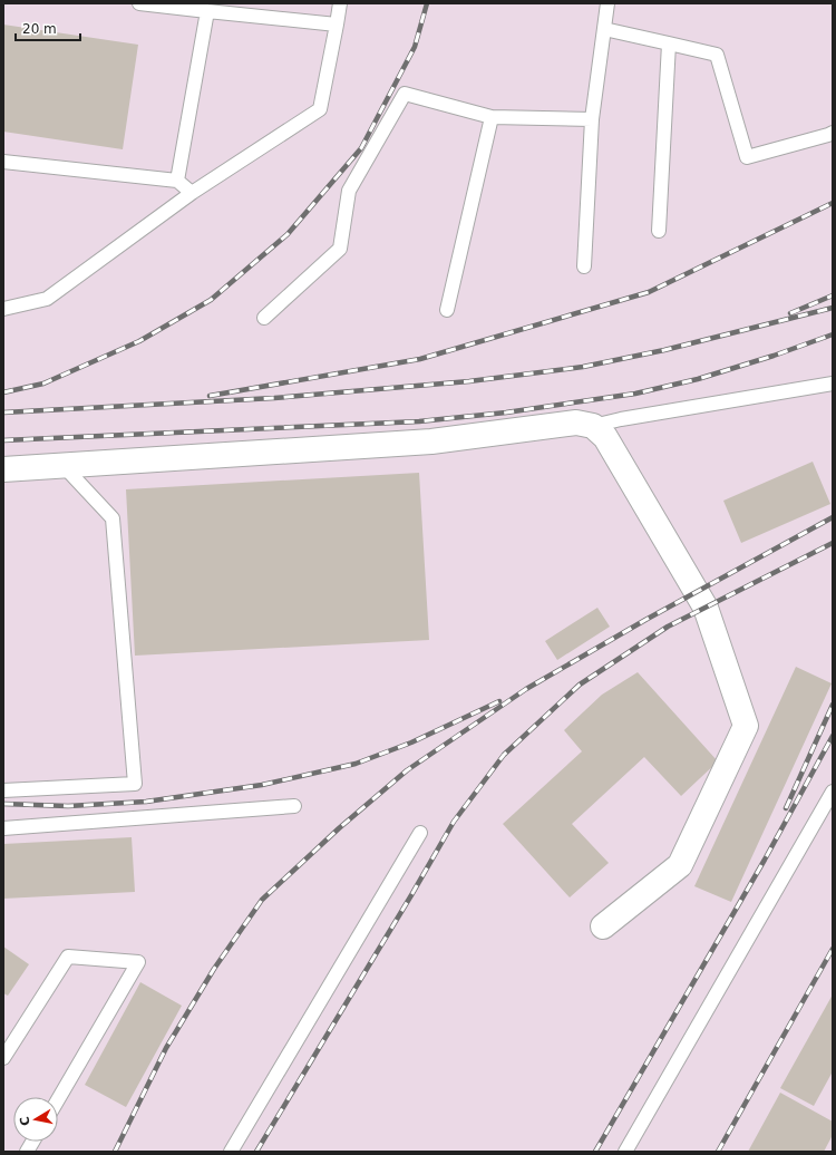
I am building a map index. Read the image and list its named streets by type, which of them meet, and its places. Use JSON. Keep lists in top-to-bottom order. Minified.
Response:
{"scale_bar":"20 m","north":"left"}
